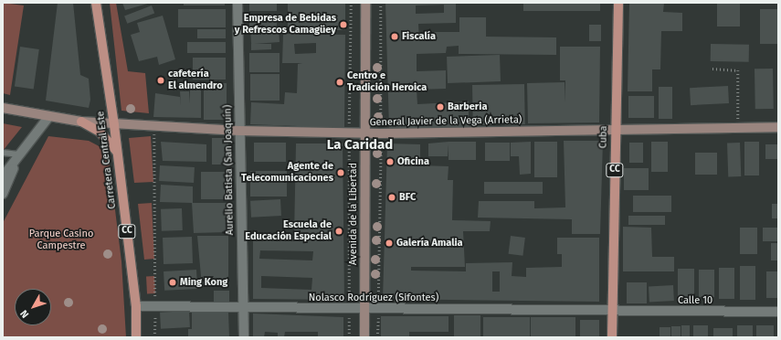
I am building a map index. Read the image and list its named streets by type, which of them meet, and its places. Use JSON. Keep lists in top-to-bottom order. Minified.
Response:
{"streets":{"main road":["General Javier de la Vega (Arrieta)","Cuba","Carretera Central Este","CC","Avenida de la Libertad"],"street":["Aurelio Batista (San Joaquín)","Nolasco Rodríguez (Sifontes)","Calle 10"]},"crossings":[["General Javier de la Vega (Arrieta)","Cuba"],["General Javier de la Vega (Arrieta)","Carretera Central Este"],["General Javier de la Vega (Arrieta)","Aurelio Batista (San Joaquín)"],["General Javier de la Vega (Arrieta)","Avenida de la Libertad"],["Cuba","Nolasco Rodríguez (Sifontes)"],["Cuba","Calle 10"],["Carretera Central Este","Nolasco Rodríguez (Sifontes)"],["Aurelio Batista (San Joaquín)","Nolasco Rodríguez (Sifontes)"],["Avenida de la Libertad","Nolasco Rodríguez (Sifontes)"],["Nolasco Rodríguez (Sifontes)","Calle 10"]],"districts":["La Caridad"],"parks":["Parque Casino Campestre"],"places":["Empresa de Bebidas y Refrescos Camagüey","Fiscalía","cafetería El almendro","Centro e Tradición Heroica","Barberia","Oficina","Agente de Telecomunicaciones","BFC","Escuela de Educación Especial","Galería Amalia","Ming Kong"],"north":"bottom left"}
